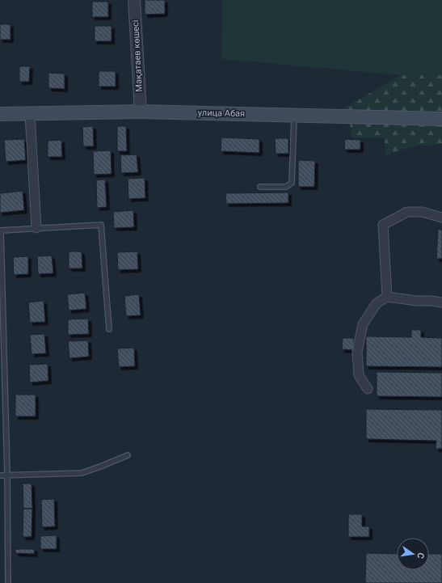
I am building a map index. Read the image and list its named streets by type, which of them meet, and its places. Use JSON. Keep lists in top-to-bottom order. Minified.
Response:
{"streets":{"main road":["улица Абая"],"street":["Мақатаев көшесі"]},"crossings":[["Мақатаев көшесі","улица Абая"]],"north":"right"}
